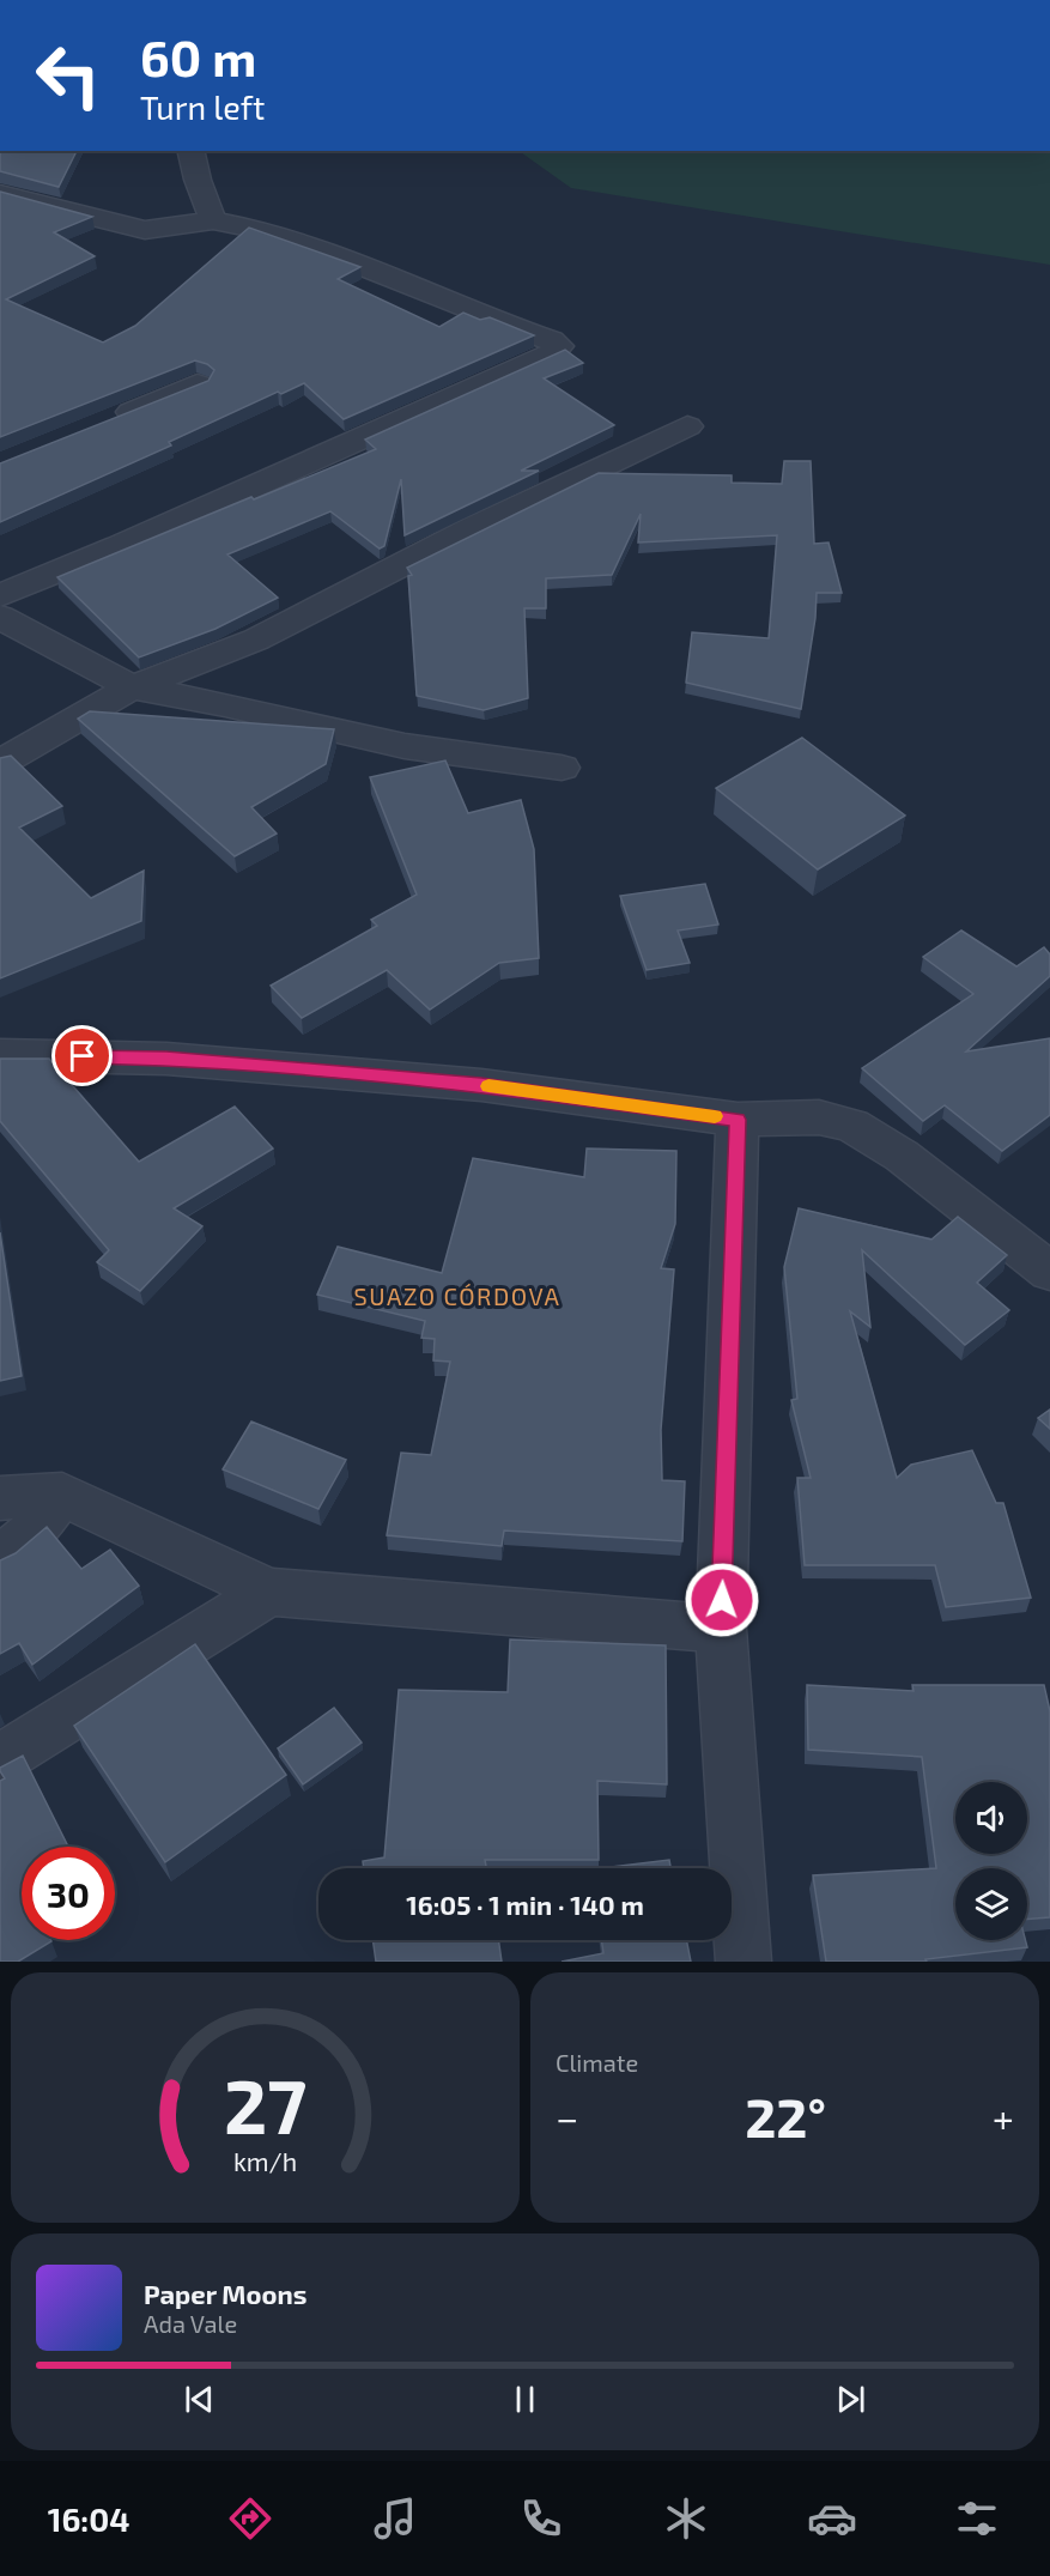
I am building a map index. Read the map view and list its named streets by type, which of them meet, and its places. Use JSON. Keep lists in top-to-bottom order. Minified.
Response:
{"districts":["SUAZO CÓRDOVA"],"page":{"turn":["60 m","Turn left"],"limit":"30","trip":"16:05 · 1 min · 140 m","tile":"Climate","heat":["−","22°","+"],"song":["Paper Moons","Ada Vale"],"tabs":"16:04","gauge":["27","km/h"]}}
